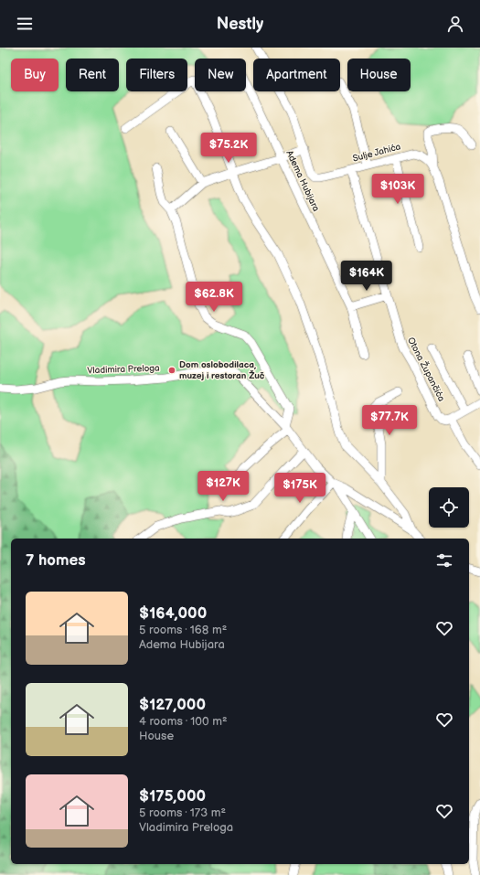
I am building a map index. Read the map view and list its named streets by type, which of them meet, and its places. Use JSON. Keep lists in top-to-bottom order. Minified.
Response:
{"streets":{"street":["Sulje Jahića","Adema Hubijara","Vladimira Preloga","Otona Župančića"]},"crossings":[["Sulje Jahića","Otona Župančića"]],"places":["Dom oslobodilaca, muzej i restoran Žuč"],"page":{"header":"Nestly","chip":["Buy","Rent","Filters","New","Apartment","House"],"price":["$75.2K","$103K","$164K","$62.8K","$77.7K","$127K","$175K"],"heading":"7 homes","list":[{"name":"$164,000","note":"5 rooms · 168 m² · Adema Hubijara"},{"name":"$127,000","note":"4 rooms · 100 m² · House"},{"name":"$175,000","note":"5 rooms · 173 m² · Vladimira Preloga"}]}}
